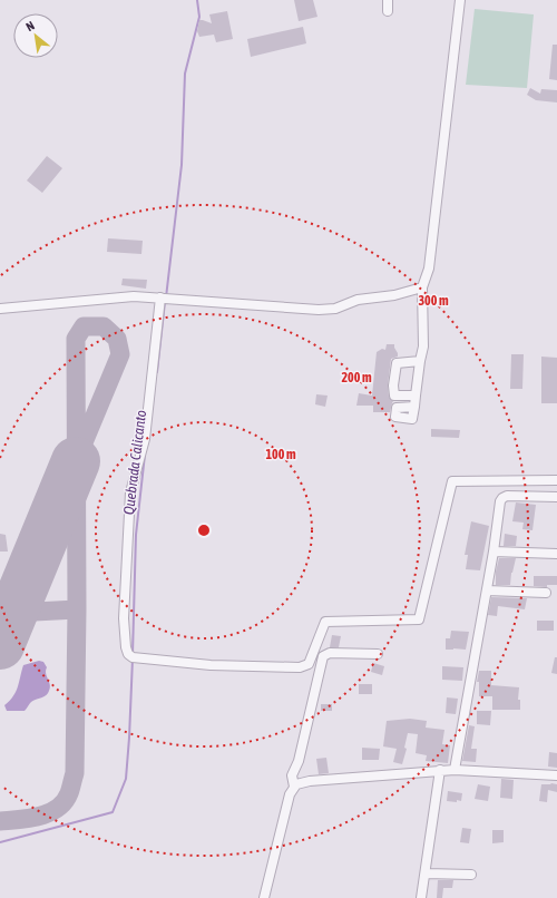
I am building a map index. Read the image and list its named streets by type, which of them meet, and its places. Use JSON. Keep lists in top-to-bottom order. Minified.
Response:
{"water":["Quebrada Calicanto"],"north":"top left","rings":["300 m","200 m","100 m"]}
